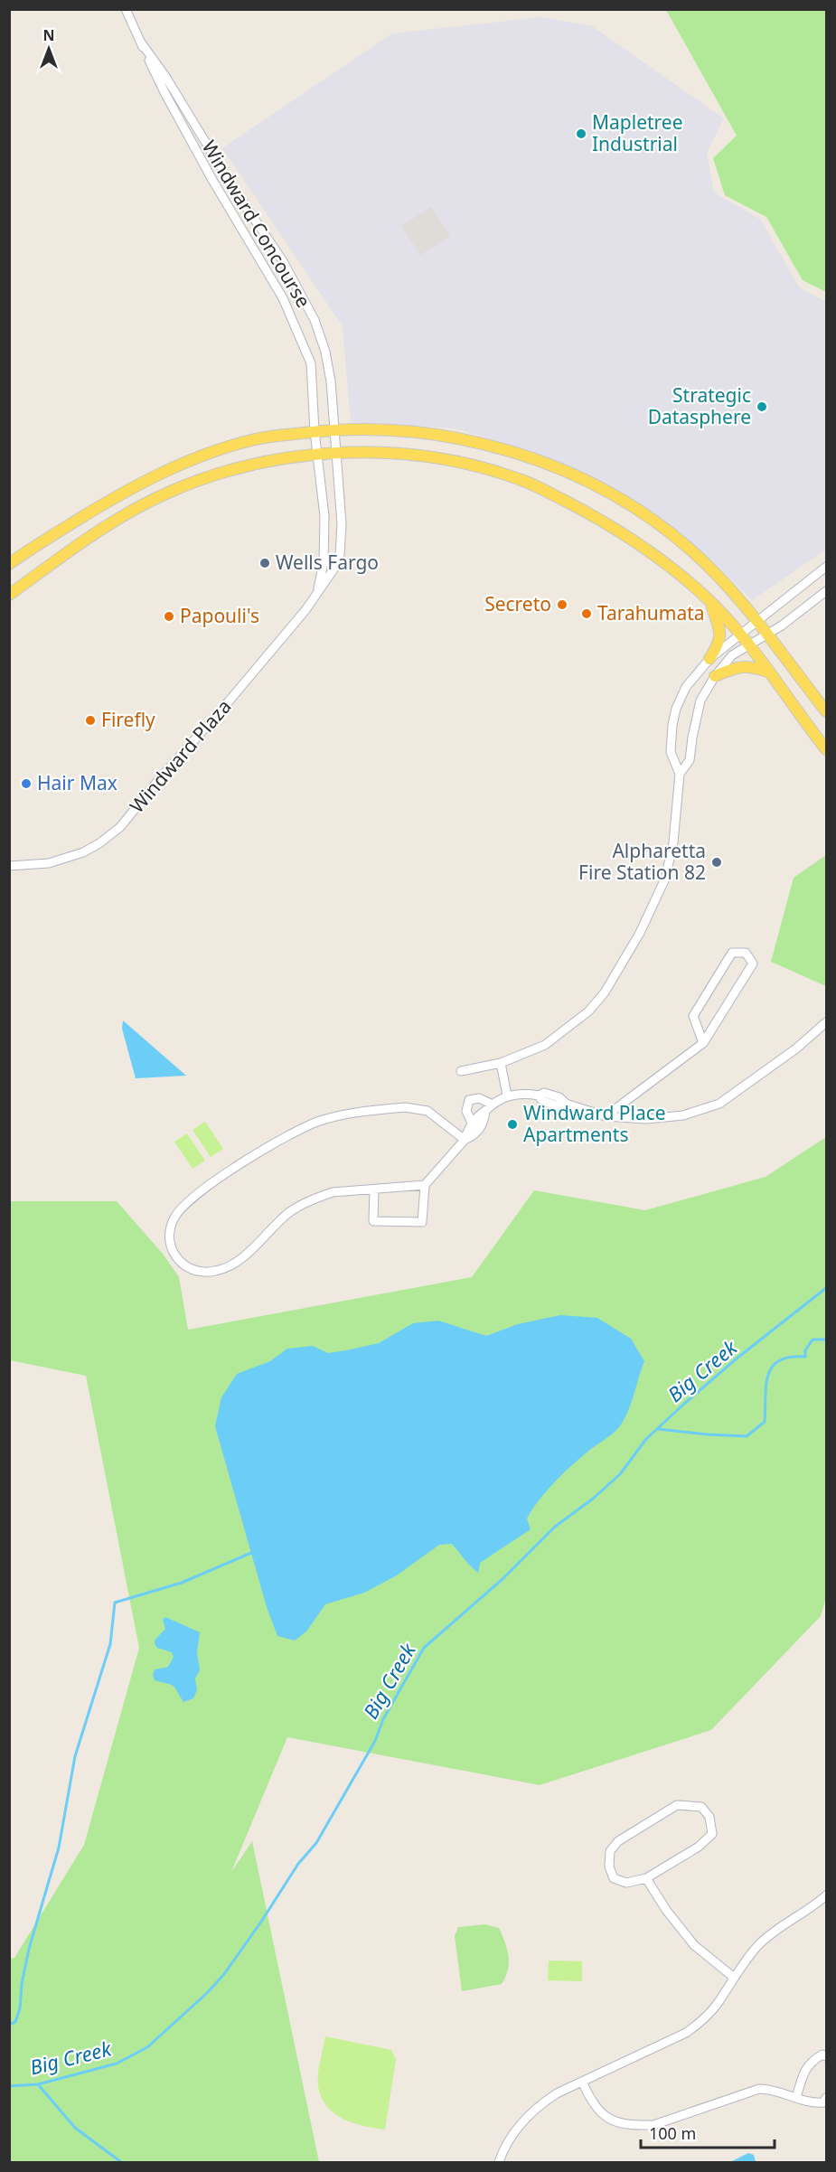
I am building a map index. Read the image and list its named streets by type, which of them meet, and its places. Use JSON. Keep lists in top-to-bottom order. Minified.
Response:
{"streets":{"street":["Windward Concourse","Windward Plaza"]},"crossings":[["Windward Concourse","Windward Plaza"]],"water":["Big Creek"],"places":["Mapletree Industrial","Strategic Datasphere","Wells Fargo","Secreto","Tarahumata","Papouli's","Firefly","Hair Max","Alpharetta Fire Station 82","Windward Place Apartments"],"scale_bar":"100 m","north":"top"}
